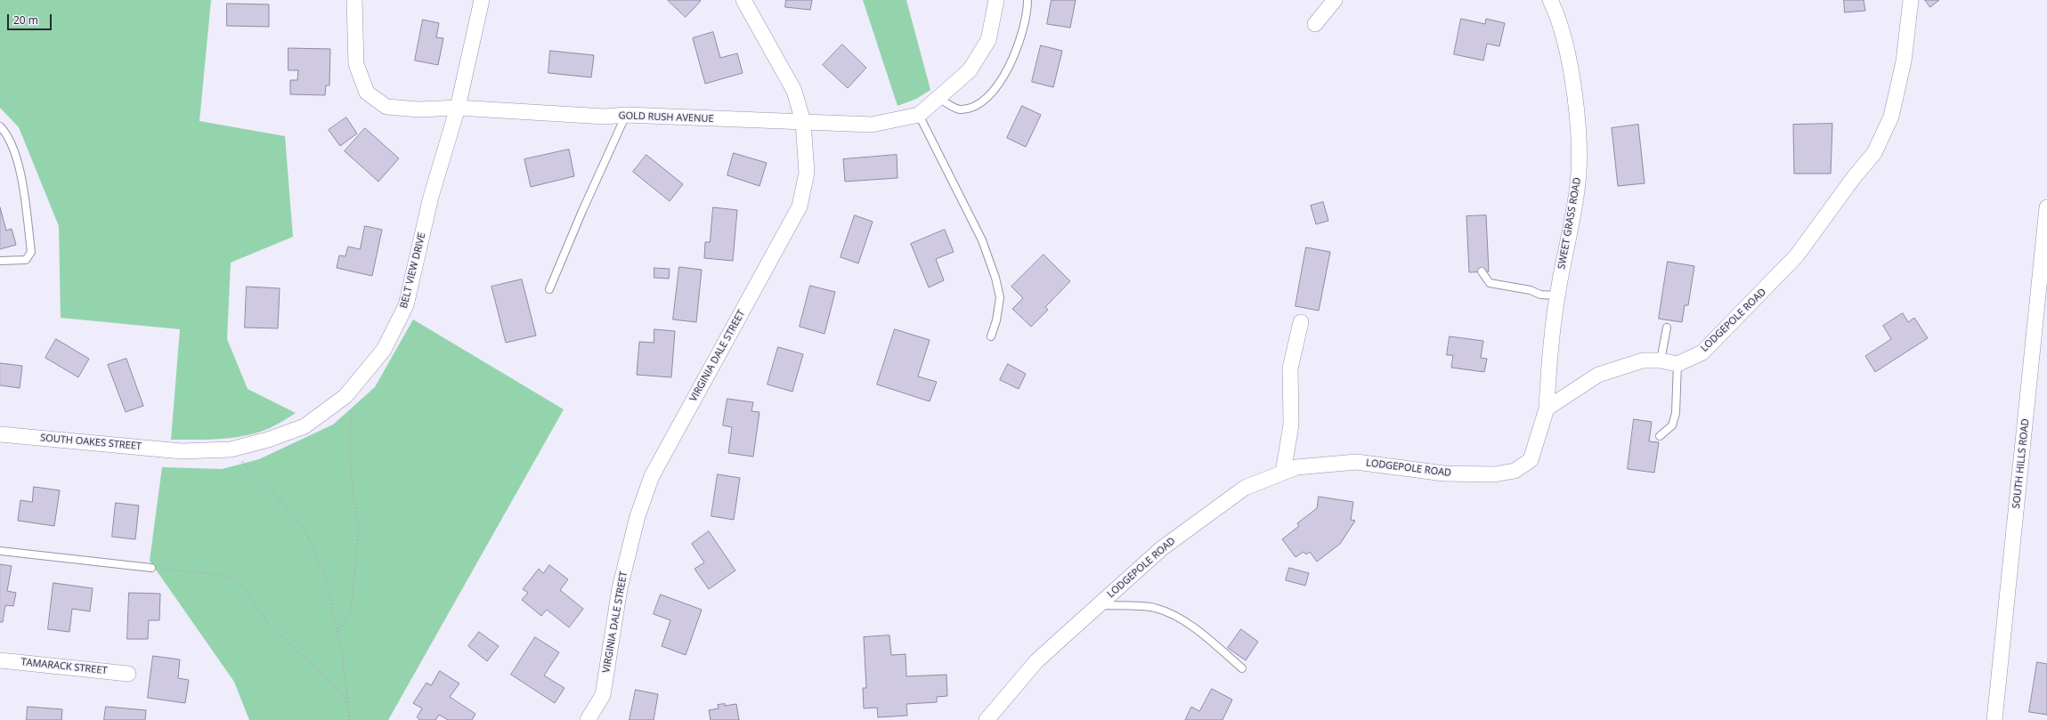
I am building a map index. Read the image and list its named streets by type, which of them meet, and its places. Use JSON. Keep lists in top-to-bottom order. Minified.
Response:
{"streets":{"street":["GOLD RUSH AVENUE","SWEET GRASS ROAD","BELT VIEW DRIVE","LODGEPOLE ROAD","VIRGINIA DALE STREET","SOUTH OAKES STREET","SOUTH HILLS ROAD","TAMARACK STREET"]},"crossings":[["GOLD RUSH AVENUE","BELT VIEW DRIVE"],["GOLD RUSH AVENUE","VIRGINIA DALE STREET"],["SWEET GRASS ROAD","LODGEPOLE ROAD"],["BELT VIEW DRIVE","SOUTH OAKES STREET"]],"scale_bar":"20 m"}
